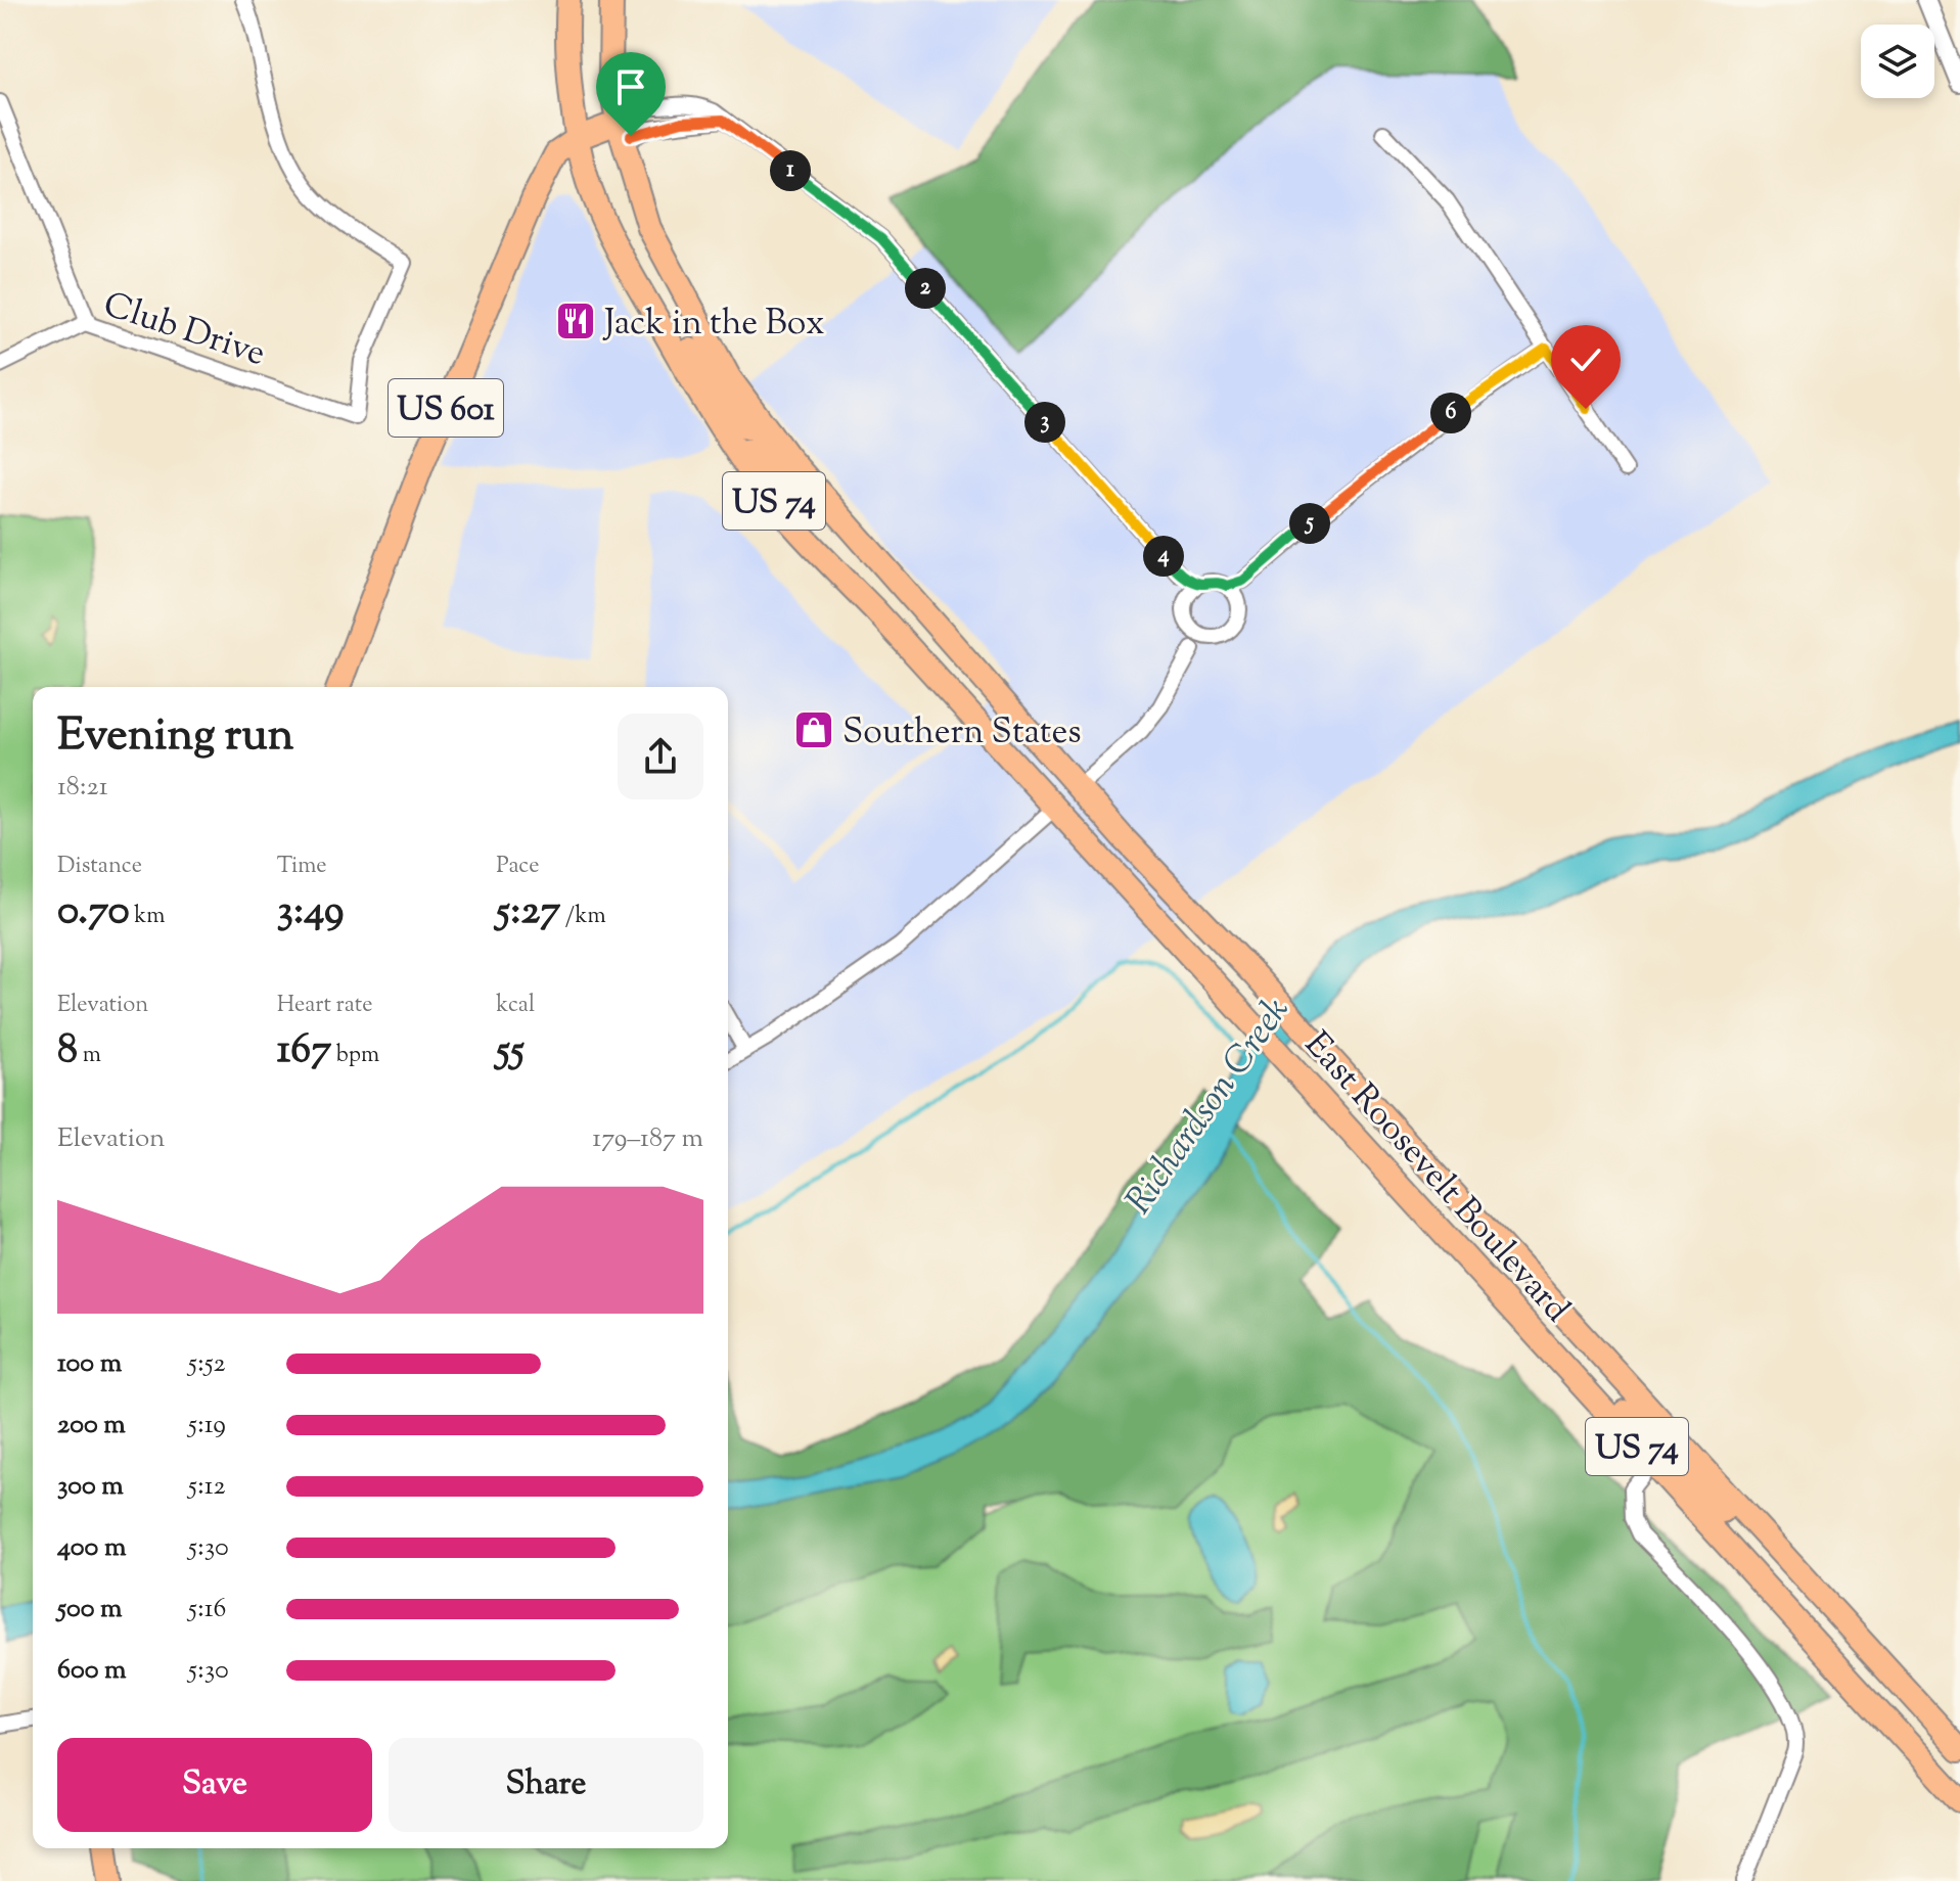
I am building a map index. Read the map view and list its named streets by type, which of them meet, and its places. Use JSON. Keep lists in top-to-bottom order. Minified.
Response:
{"streets":{"highway":["US 601","US 74","East Roosevelt Boulevard"],"street":["Club Drive"]},"crossings":[["US 601","East Roosevelt Boulevard"]],"water":["Richardson Creek"],"places":{"restaurant":["Jack in the Box"],"shop":["Southern States"]},"page":{"pins":["1","2","6","3","5","4"],"heading":["Evening run","18:21"],"stats":[["Distance","0.70 km"],["Time","3:49"],["Pace","5:27 /km"],["Elevation","8 m"],["Heart rate","167 bpm"],["kcal","55"]],"chart":["Elevation","179–187 m"],"list":[{"name":"100 m","note":"5:52"},{"name":"200 m","note":"5:19"},{"name":"300 m","note":"5:12"},{"name":"400 m","note":"5:30"},{"name":"500 m","note":"5:16"},{"name":"600 m","note":"5:30"}],"buttons":["Save","Share"]}}
